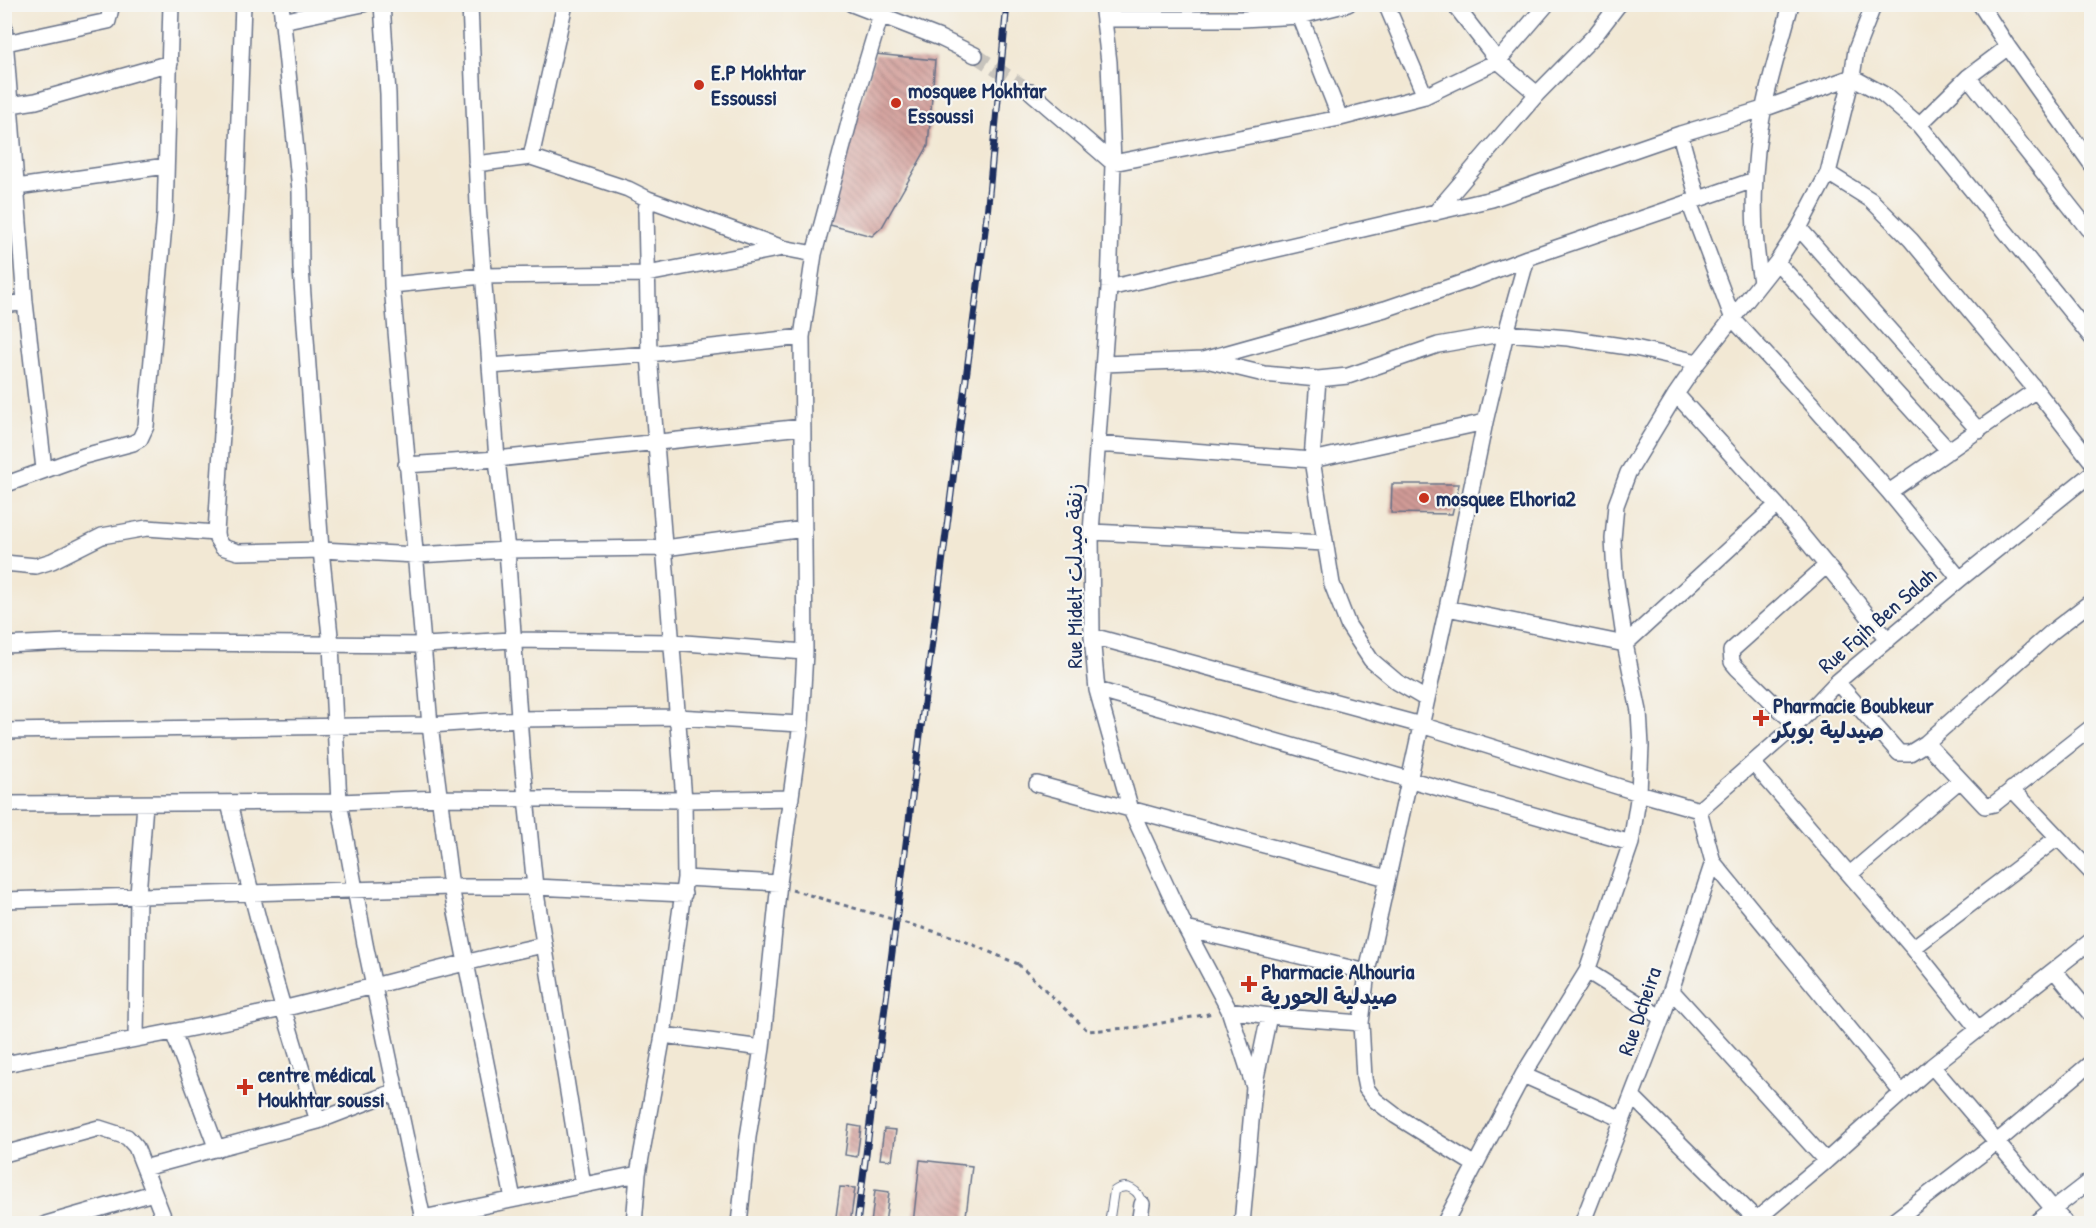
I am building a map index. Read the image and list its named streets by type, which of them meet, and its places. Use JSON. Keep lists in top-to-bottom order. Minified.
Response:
{"streets":{"street":["Rue Midelt زنقة ميدلت","Rue Fqih Ben Salah","Rue Dcheira"]},"places":{"other":["E.P Mokhtar Essoussi","mosquee Mokhtar Essoussi","mosquee Elhoria2"],"health":["Pharmacie Boubkeur صيدلية بوبكر","Pharmacie Alhouria صيدلية الحورية","centre médical Moukhtar soussi"]}}
